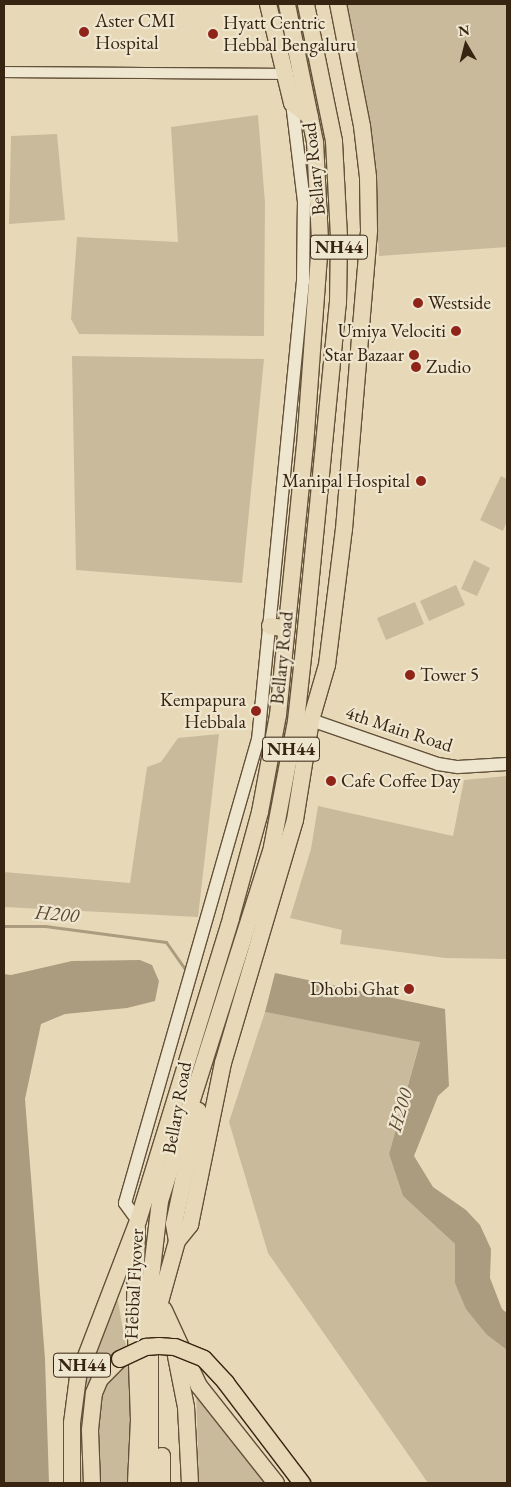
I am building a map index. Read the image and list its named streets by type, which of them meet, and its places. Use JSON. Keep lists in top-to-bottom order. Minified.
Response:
{"streets":{"highway":["Bellary Road","NH44","Hebbal Flyover"],"street":["4th Main Road"]},"crossings":[["Bellary Road","NH44"],["Bellary Road","4th Main Road"],["Bellary Road","Hebbal Flyover"],["NH44","Hebbal Flyover"]],"water":["H200"],"places":["Aster CMI Hospital","Hyatt Centric Hebbal Bengaluru","Westside","Umiya Velociti","Star Bazaar","Zudio","Manipal Hospital","Tower 5","Kempapura Hebbala","Cafe Coffee Day","Dhobi Ghat"],"north":"top"}
